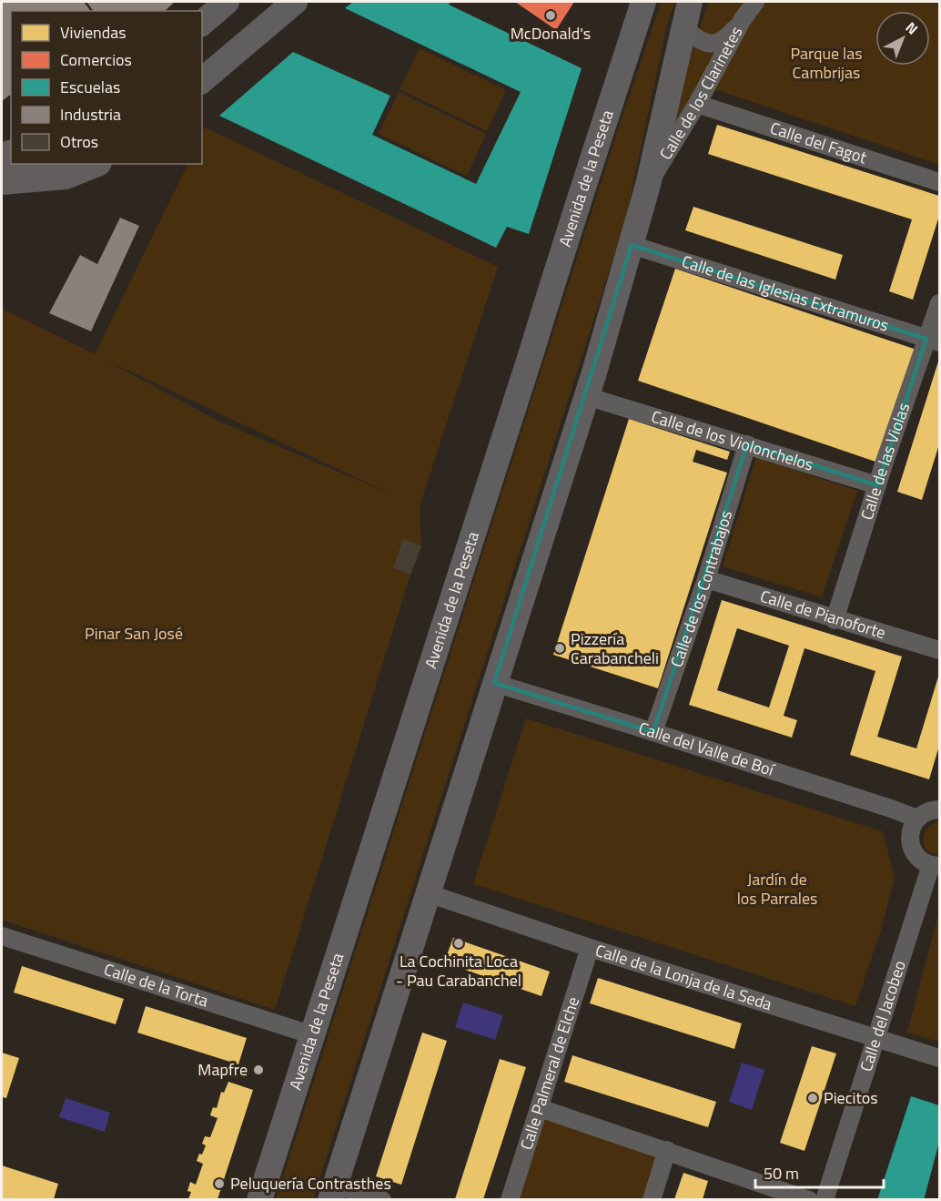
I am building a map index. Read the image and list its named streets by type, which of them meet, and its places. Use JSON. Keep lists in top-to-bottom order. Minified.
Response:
{"streets":{"street":["Calle de los Clarinetes","Calle del Fagot","Avenida de la Peseta","Calle de las Iglesias Extramuros","Calle de los Violonchelos","Calle de las Violas","Calle de los Contrabajos","Calle de Pianoforte","Calle del Valle de Boí","Calle de la Lonja de la Seda","Calle de la Torta","Calle del Jacobeo","Calle Palmeral de Elche"]},"crossings":[["Calle de los Clarinetes","Calle del Fagot"],["Avenida de la Peseta","Calle de la Torta"],["Calle de las Iglesias Extramuros","Calle de las Violas"],["Calle de los Violonchelos","Calle de las Violas"],["Calle de los Violonchelos","Calle de los Contrabajos"],["Calle de las Violas","Calle de Pianoforte"],["Calle de los Contrabajos","Calle de Pianoforte"],["Calle de los Contrabajos","Calle del Valle de Boí"],["Calle de la Lonja de la Seda","Calle del Jacobeo"],["Calle de la Lonja de la Seda","Calle Palmeral de Elche"]],"parks":["Parque las Cambrijas","Pinar San José","Jardín de los Parrales"],"places":["McDonald's","Pizzería Carabancheli","La Cochinita Loca - Pau Carabanchel","Mapfre","Piecitos","Peluquería Contrasthes"],"legend":["Viviendas","Comercios","Escuelas","Industria","Otros"],"scale_bar":"50 m","north":"top right"}
